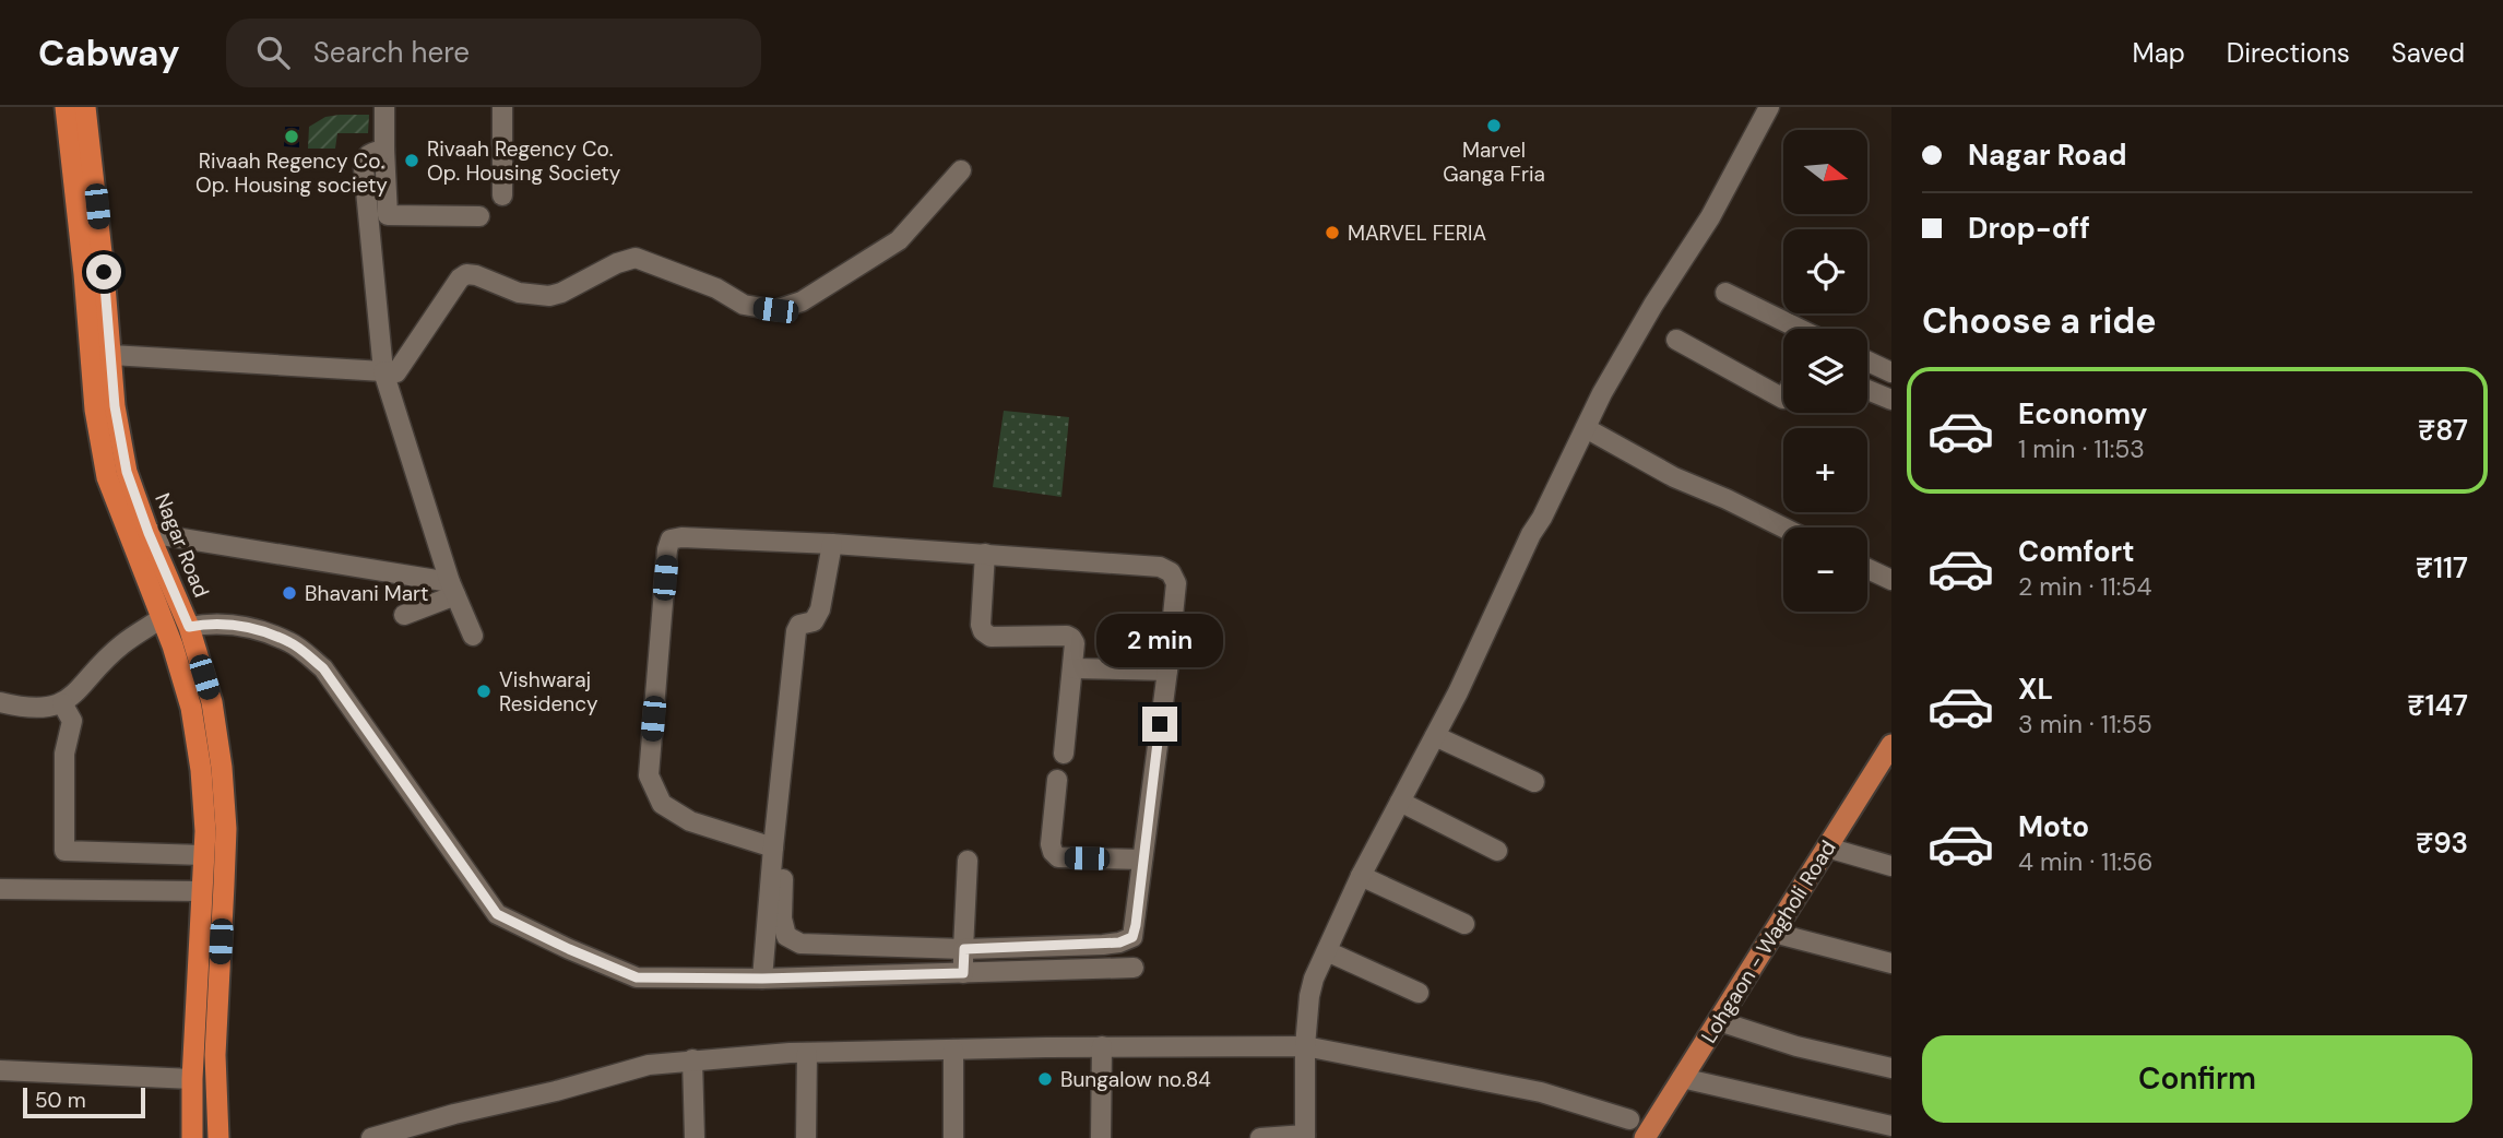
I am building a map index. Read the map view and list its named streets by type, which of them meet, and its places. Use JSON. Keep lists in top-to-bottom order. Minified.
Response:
{"streets":{"highway":["Nagar Road"],"main road":["Lohgaon - Wagholi Road"]},"places":["Marvel Ganga Fria","Rivaah Regency Co. Op. Housing society","Rivaah Regency Co. Op. Housing Society","MARVEL FERIA","Bhavani Mart","Vishwaraj Residency","Bungalow no.84"],"scale_bar":"50 m","north":"right","page":{"header":"Cabway","search":"Search here","nav":["Map","Directions","Saved"],"banner":["Nagar Road","Drop-off"],"map_buttons":["+","−"],"heading":"Choose a ride","list":[{"name":"Economy","note":"1 min · 11:53","value":"₹87"},{"name":"Comfort","note":"2 min · 11:54","value":"₹117"},{"name":"XL","note":"3 min · 11:55","value":"₹147"},{"name":"Moto","note":"4 min · 11:56","value":"₹93"}],"bubble":"2 min","buttons":"Confirm","scale":"50 m"}}
